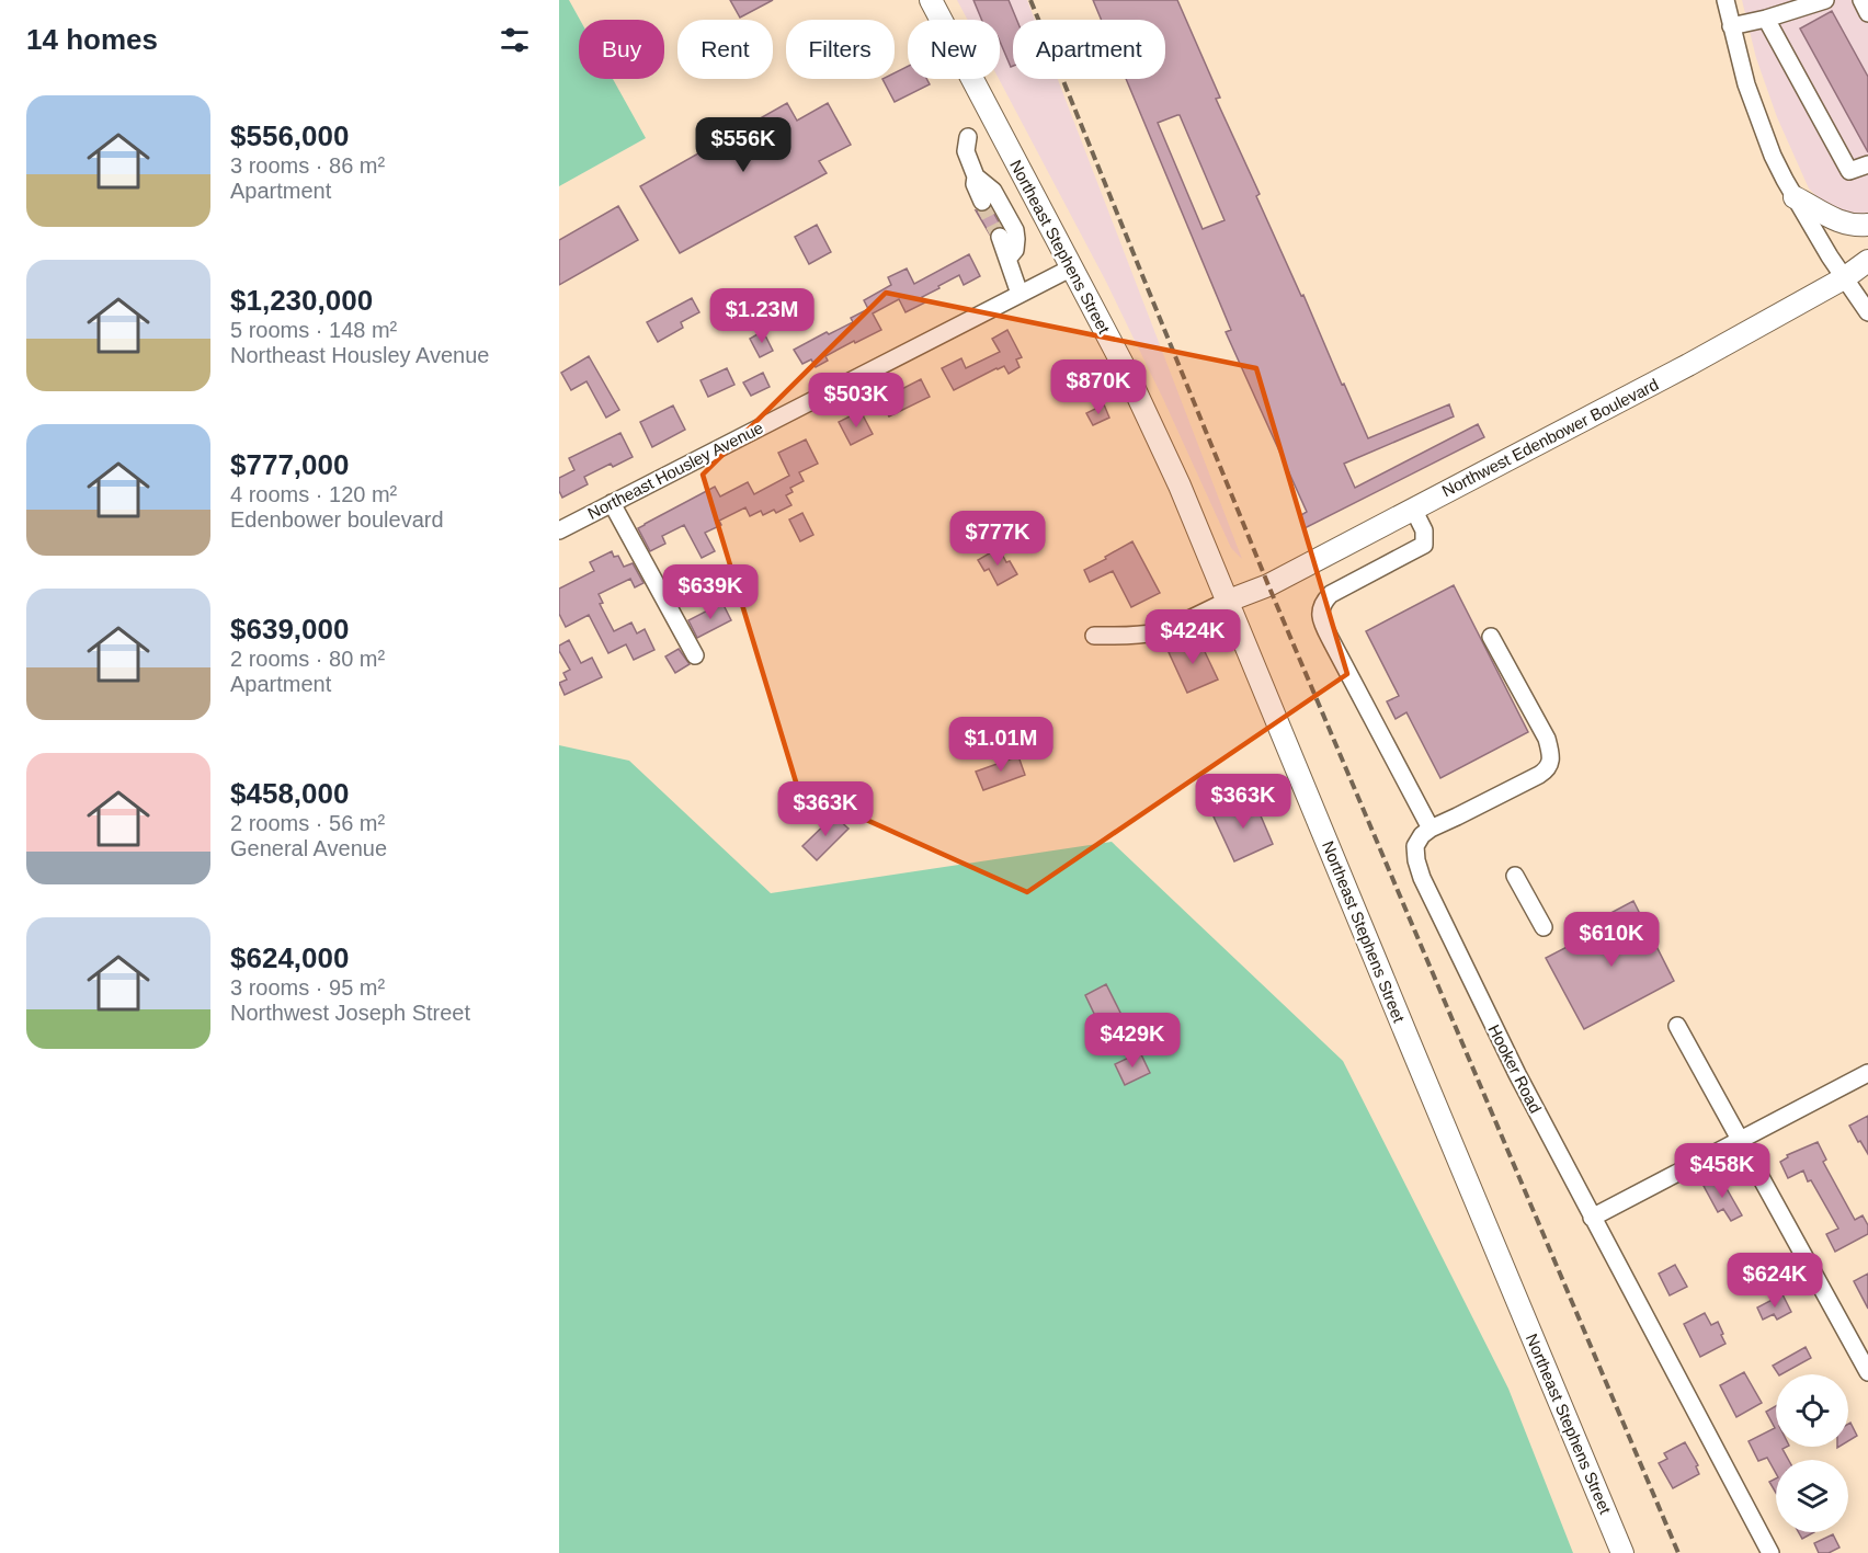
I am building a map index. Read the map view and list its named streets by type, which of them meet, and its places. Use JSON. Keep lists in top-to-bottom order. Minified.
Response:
{"streets":{"main road":["Northeast Stephens Street","Northwest Edenbower Boulevard"],"street":["Northeast Housley Avenue","Hooker Road"]},"crossings":[["Northeast Stephens Street","Northwest Edenbower Boulevard"],["Northeast Stephens Street","Northeast Housley Avenue"]],"page":{"heading":"14 homes","chip":["Buy","Rent","Filters","New","Apartment"],"list":[{"name":"$556,000","note":"3 rooms · 86 m² · Apartment"},{"name":"$1,230,000","note":"5 rooms · 148 m² · Northeast Housley Avenue"},{"name":"$777,000","note":"4 rooms · 120 m² · Edenbower boulevard"},{"name":"$639,000","note":"2 rooms · 80 m² · Apartment"},{"name":"$458,000","note":"2 rooms · 56 m² · General Avenue"},{"name":"$624,000","note":"3 rooms · 95 m² · Northwest Joseph Street"}],"price":["$556K","$1.23M","$870K","$503K","$777K","$639K","$424K","$1.01M","$363K","$363K","$610K","$429K","$458K","$624K"]}}
